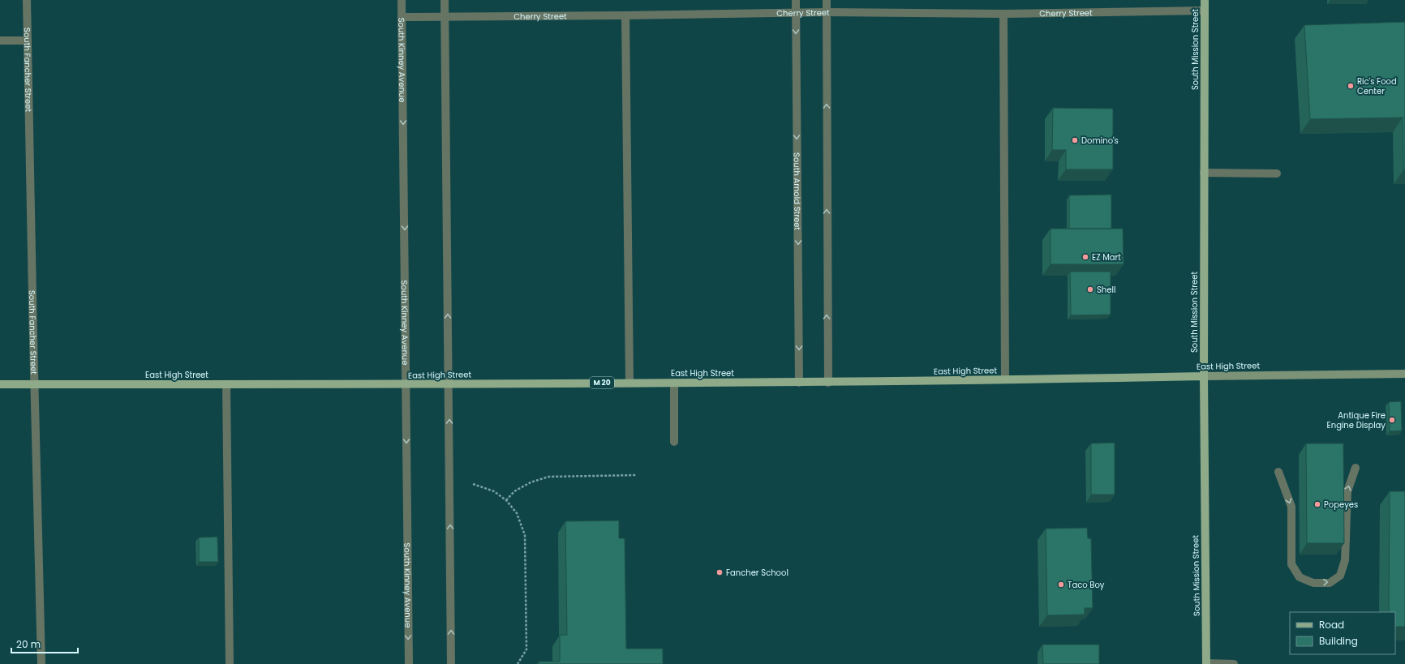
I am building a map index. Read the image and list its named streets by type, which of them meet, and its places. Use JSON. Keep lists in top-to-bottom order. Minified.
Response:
{"streets":{"main road":["South Mission Street","East High Street","M 20"],"street":["Cherry Street","South Kinney Avenue","South Fancher Street","South Arnold Street"]},"crossings":[["Cherry Street","South Mission Street"],["Cherry Street","South Kinney Avenue"],["Cherry Street","South Arnold Street"],["South Mission Street","East High Street"],["South Kinney Avenue","East High Street"],["South Fancher Street","East High Street"],["South Arnold Street","East High Street"]],"places":["Ric's Food Center","Domino's","EZ Mart","Shell","Antique Fire Engine Display","Popeyes","Fancher School","Taco Boy"],"legend":["Road","Building"],"scale_bar":"20 m"}
